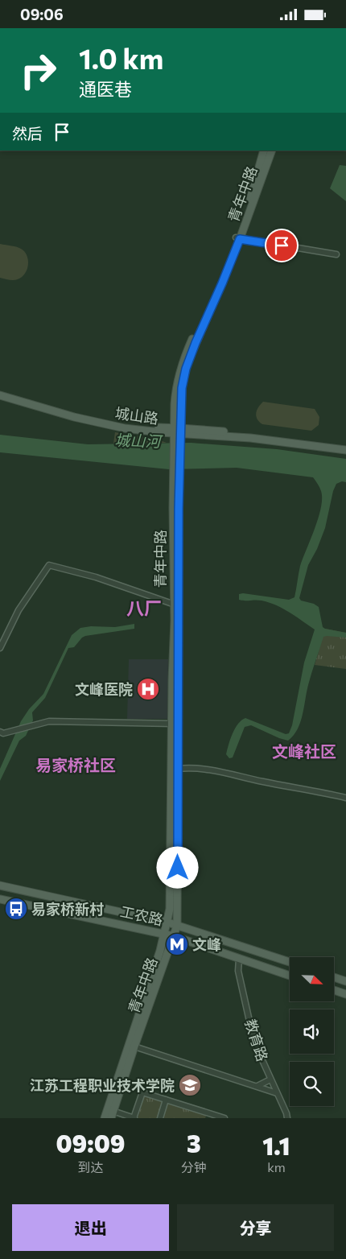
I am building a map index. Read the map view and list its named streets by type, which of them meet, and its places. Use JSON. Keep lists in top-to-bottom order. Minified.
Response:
{"streets":{"main road":["青年中路","城山路","工农路"],"street":["教育路"]},"crossings":[["青年中路","城山路"],["青年中路","工农路"],["工农路","教育路"]],"districts":["八厂","文峰社区","易家桥社区"],"water":["城山河"],"places":{"hospital":["文峰医院"],"bus stop":["易家桥新村"],"metro station":["文峰"],"school or university":["江苏工程职业技术学院"]},"north":"bottom right","page":{"status":"09:06","turn":["1.0 km","通医巷"],"then":"然后","eta":["09:09","到达","3","分钟","1.1","km"],"buttons":["退出","分享"]}}
